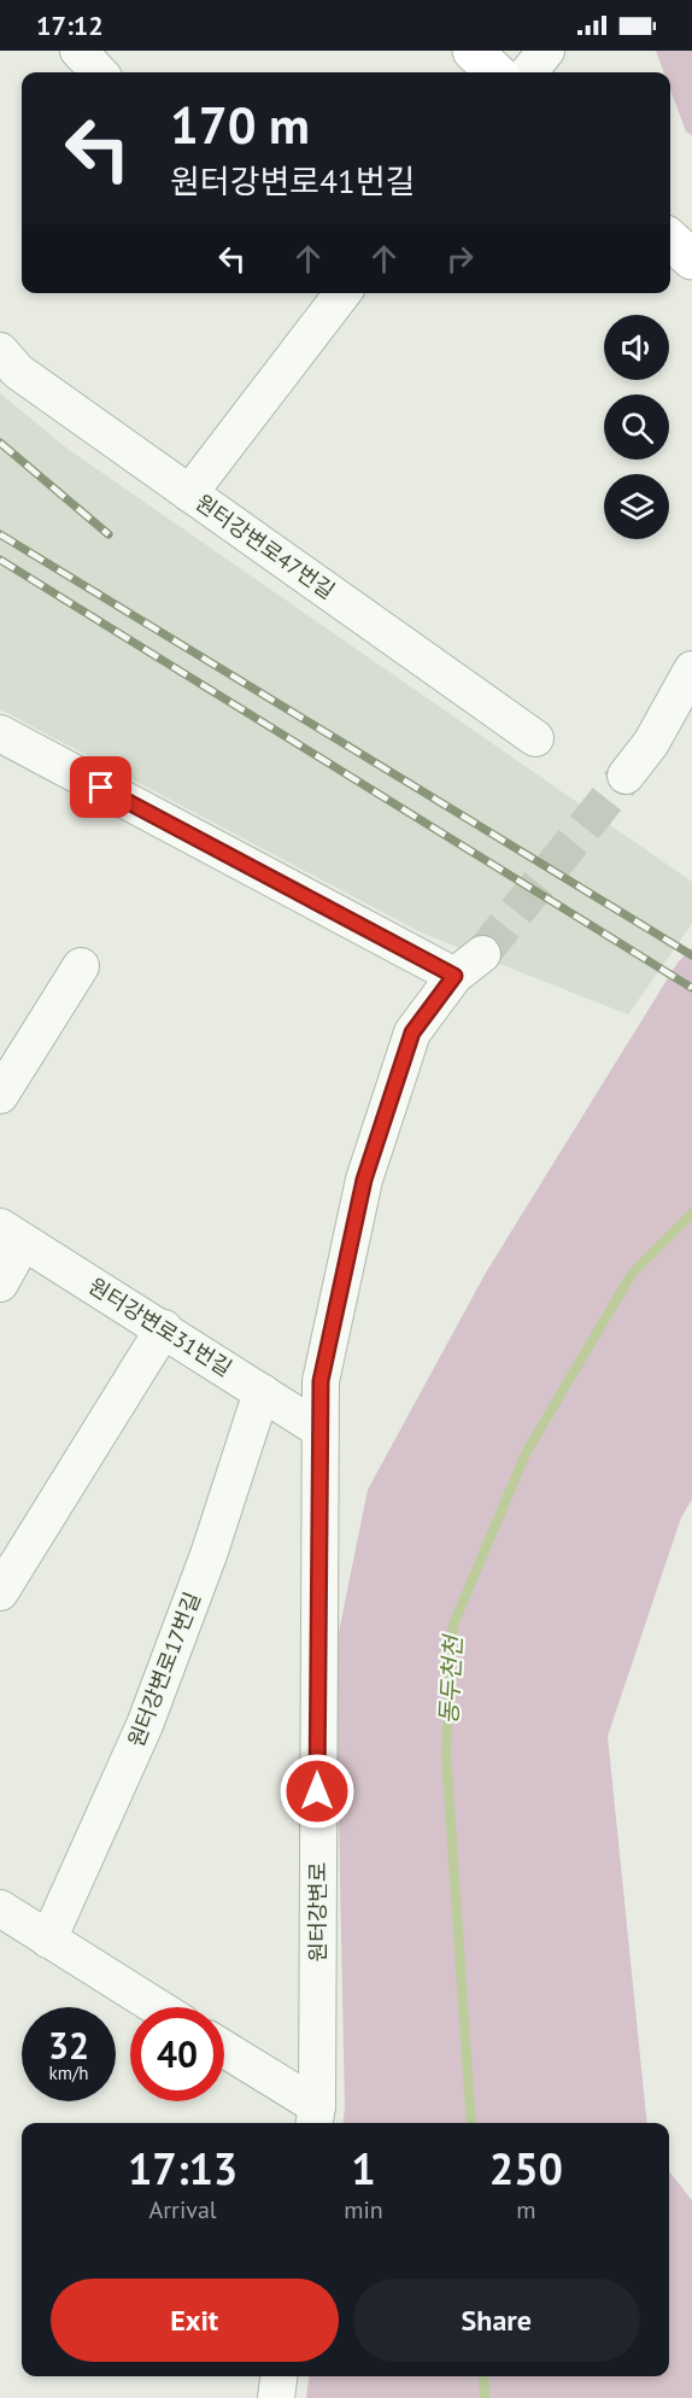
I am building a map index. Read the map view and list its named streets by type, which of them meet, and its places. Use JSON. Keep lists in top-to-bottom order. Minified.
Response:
{"streets":{"street":["원터강변로47번길","원터강변로31번길","원터강변로17번길","원터강변로"]},"crossings":[["원터강변로31번길","원터강변로17번길"],["원터강변로31번길","원터강변로"]],"water":["동두천천"],"page":{"status":"17:12","turn":["170 m","원터강변로41번길"],"speed":"32 km/h","limit":"40","eta":["17:13","Arrival","1","min","250","m"],"buttons":["Exit","Share"]}}
